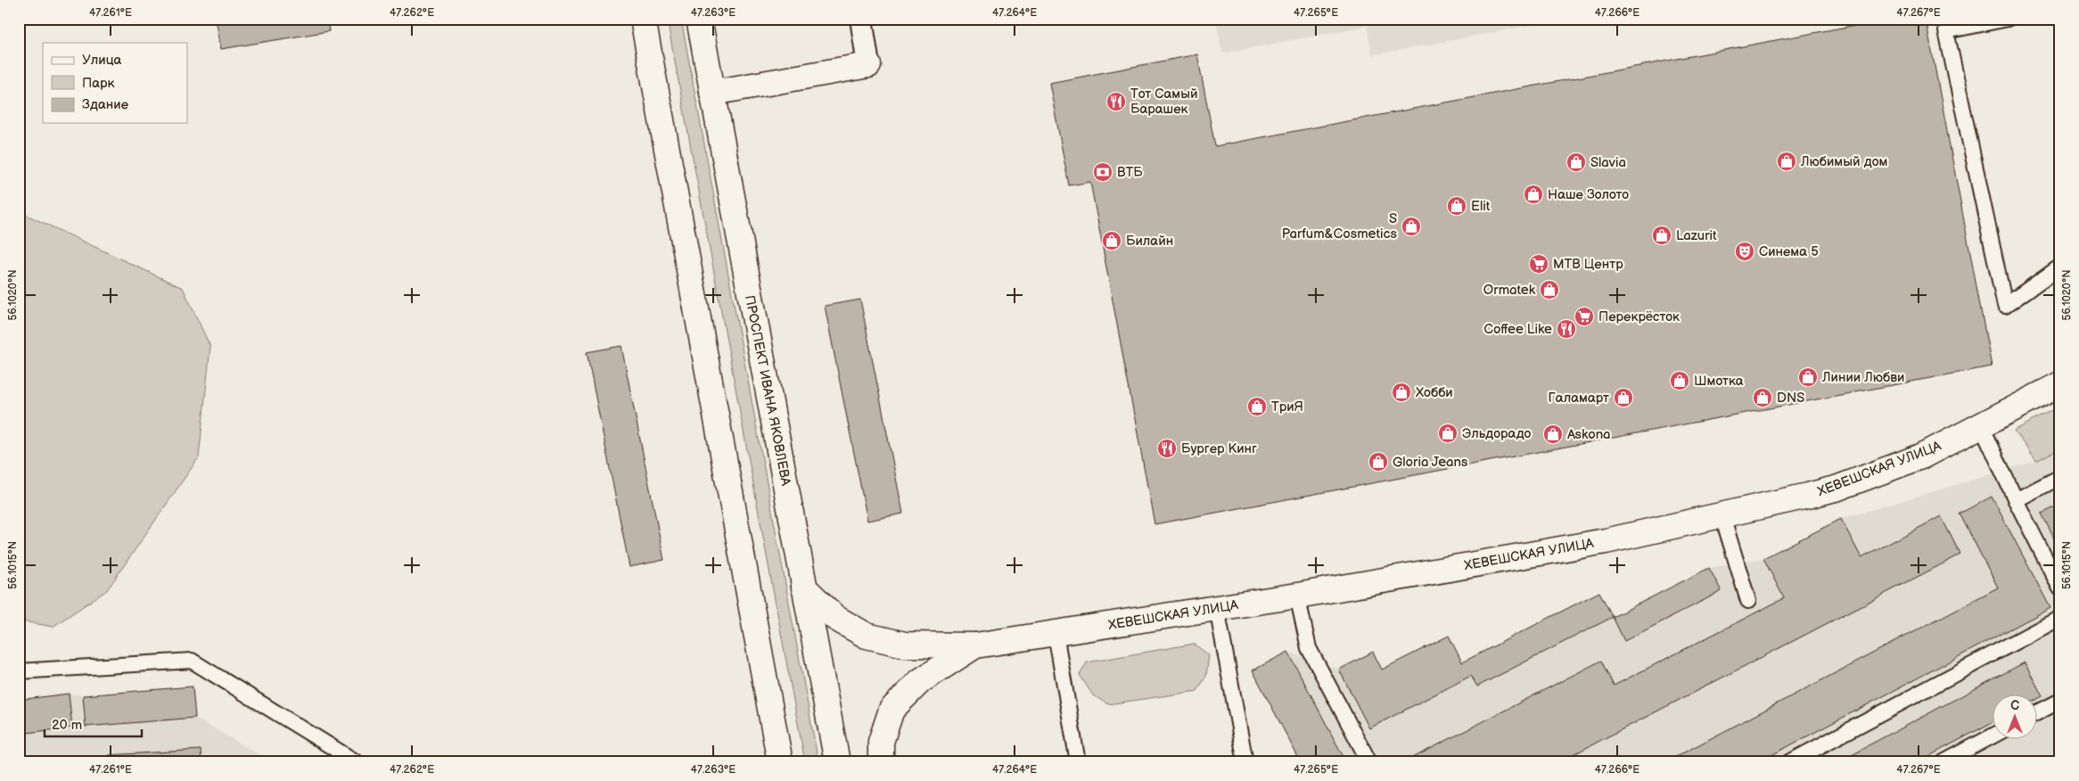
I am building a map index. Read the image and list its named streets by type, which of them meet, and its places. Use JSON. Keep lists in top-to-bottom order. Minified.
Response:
{"streets":{"street":["ПРОСПЕКТ ИВАНА ЯКОВЛЕВА","ХЕВЕШСКАЯ УЛИЦА"]},"crossings":[["ПРОСПЕКТ ИВАНА ЯКОВЛЕВА","ХЕВЕШСКАЯ УЛИЦА"]],"places":{"restaurant":["Тот Самый Барашек","Coffee Like","Бургер Кинг"],"shop":["Любимый дом","Slavia","Наше Золото","Elit","S Parfum&Cosmetics","Lazurit","Билайн","Ormatek","Линии Любви","Шмотка","Хобби","Галамарт","DNS","ТриЯ","Эльдорадо","Askona","Gloria Jeans"],"bank":["ВТБ"],"theatre":["Синема 5"],"supermarket":["МТВ Центр","Перекрёсток"]},"legend":["Улица","Парк","Здание"],"scale_bar":"20 m","north":"top","coordinates":["47.261°E","47.262°E","47.263°E","47.264°E","47.265°E","47.266°E","47.267°E","56.1020°N","56.1015°N"]}
